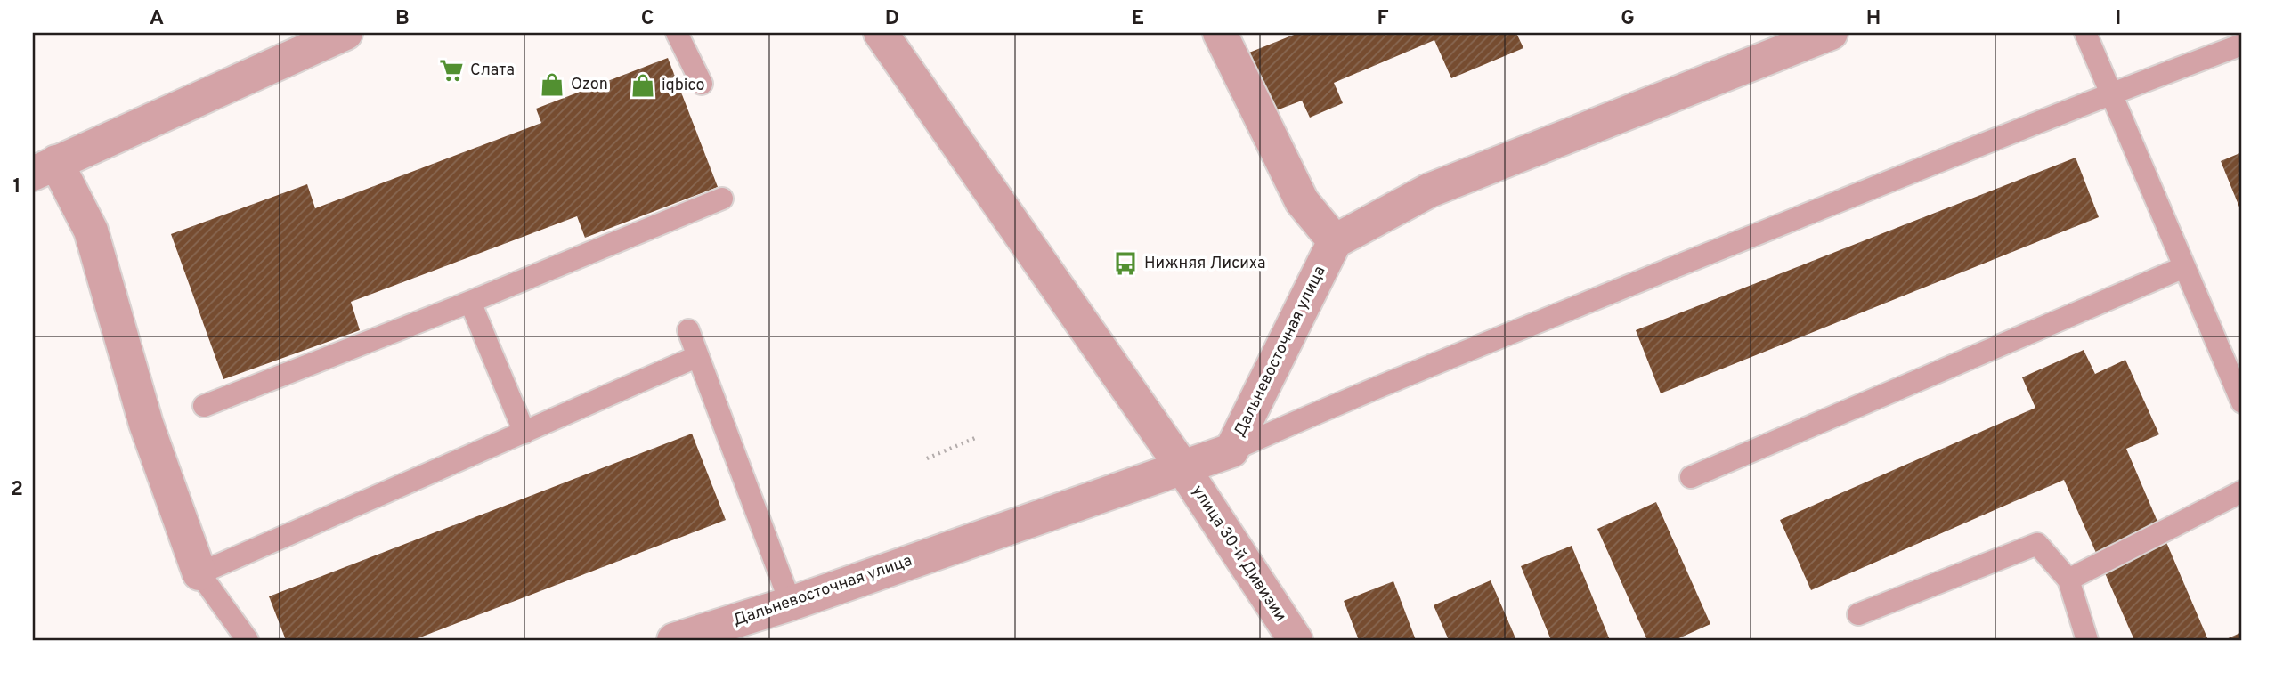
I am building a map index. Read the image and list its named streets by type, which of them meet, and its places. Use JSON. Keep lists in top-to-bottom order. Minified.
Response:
{"streets":{"street":["Дальневосточная улица","улица 30-й Дивизии"]},"crossings":[["Дальневосточная улица","улица 30-й Дивизии"]],"places":{"supermarket":["Слата"],"shop":["Ozon","iqbico"],"bus stop":["Нижняя Лисиха"]},"grid":{"columns":["A","B","C","D","E","F","G","H","I"],"rows":["1","2"]}}
